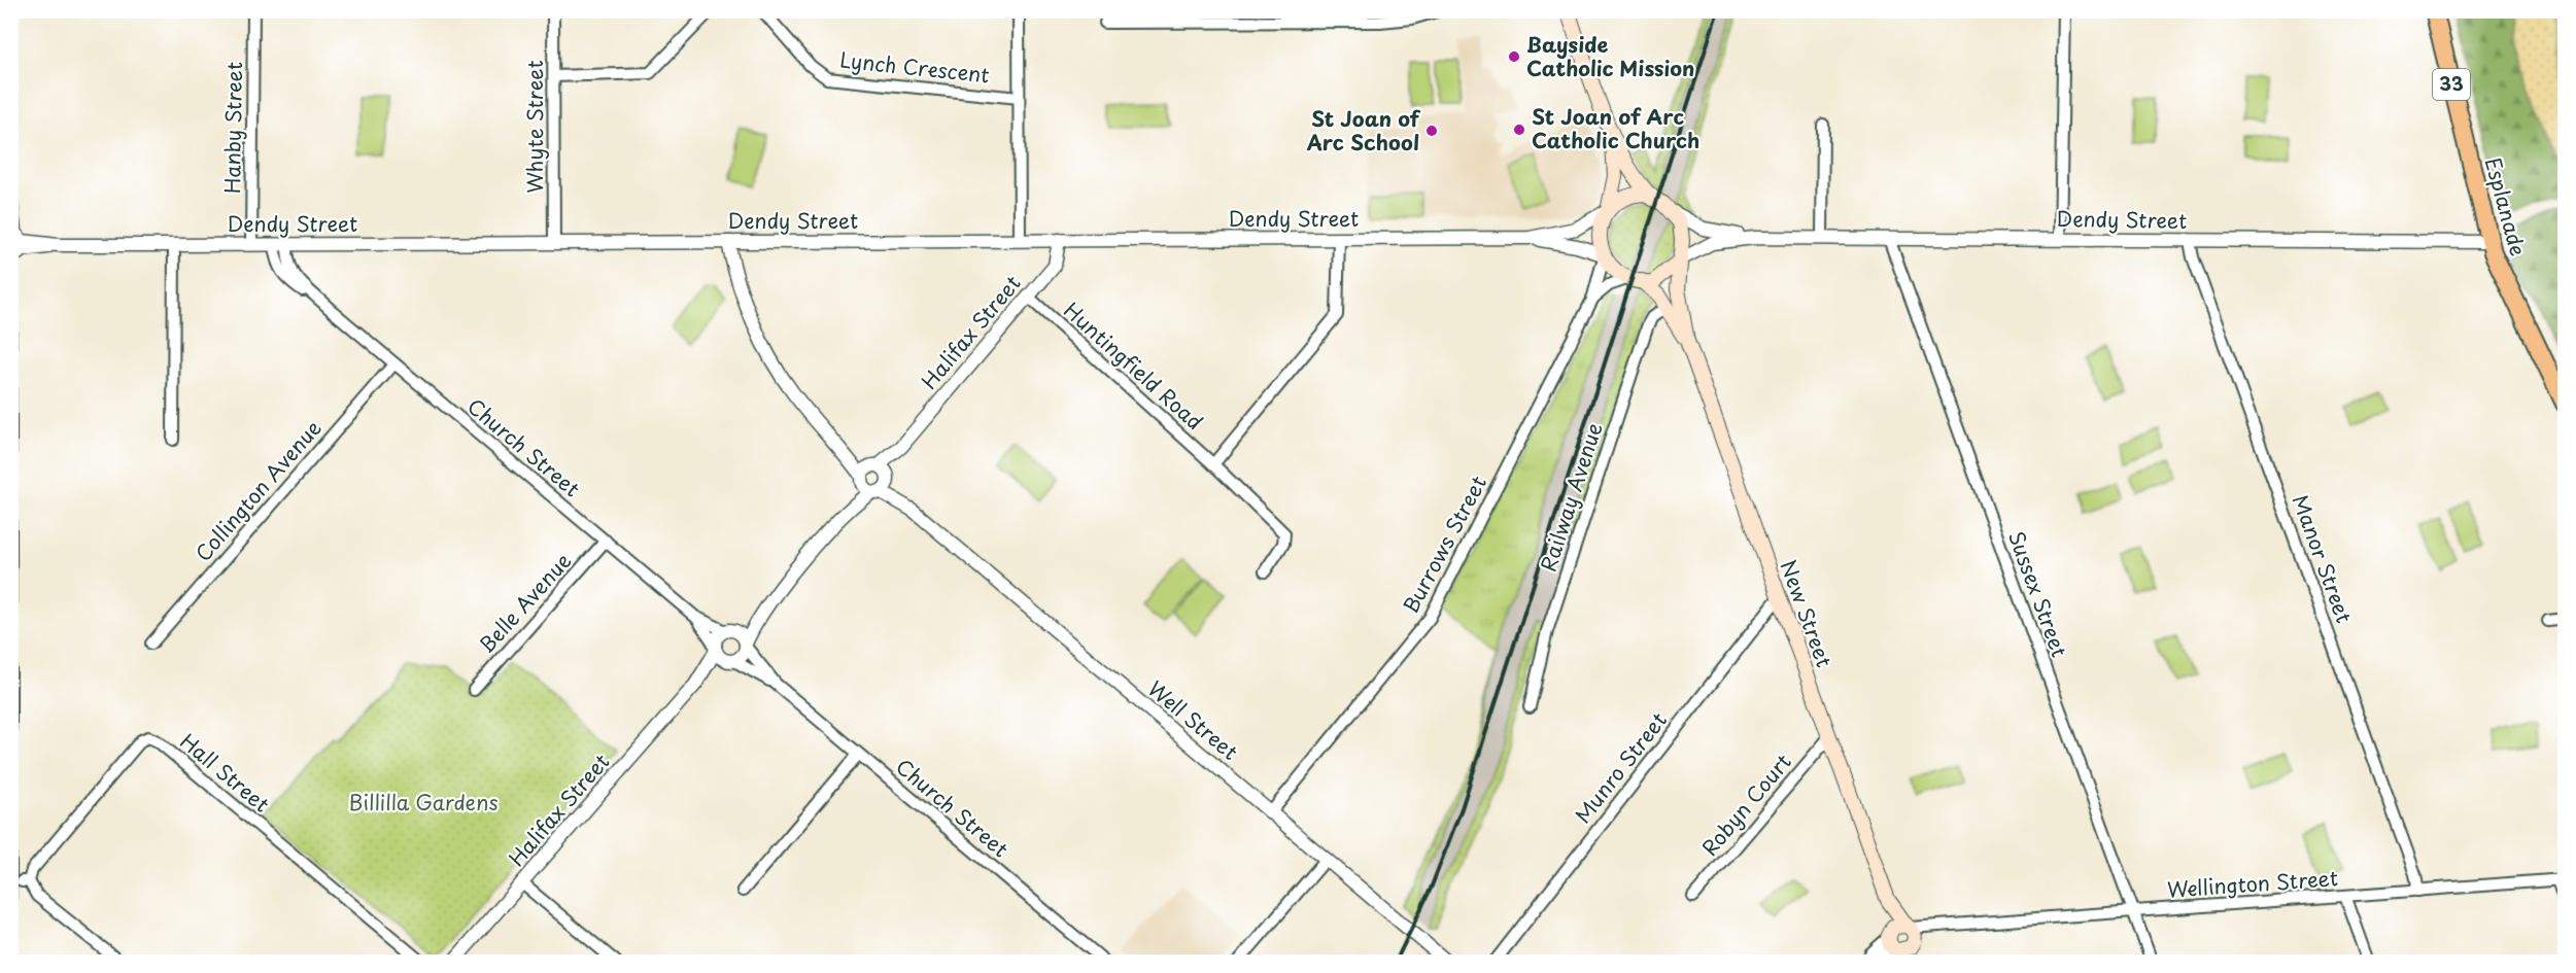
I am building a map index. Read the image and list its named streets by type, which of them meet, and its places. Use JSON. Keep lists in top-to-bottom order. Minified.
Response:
{"streets":{"main road":["33","Esplanade","New Street"],"street":["Lynch Crescent","Whyte Street","Hanby Street","Dendy Street","Halifax Street","Huntingfield Road","Church Street","Collington Avenue","Railway Avenue","Burrows Street","Manor Street","Sussex Street","Belle Avenue","Well Street","Munro Street","Hall Street","Robyn Court","Wellington Street"]},"crossings":[["Whyte Street","Dendy Street"],["Hanby Street","Dendy Street"],["Esplanade","Dendy Street"],["Dendy Street","Halifax Street"],["Dendy Street","Church Street"],["Dendy Street","Burrows Street"],["Dendy Street","Manor Street"],["Dendy Street","Sussex Street"],["Dendy Street","New Street"],["Dendy Street","Well Street"],["Halifax Street","Huntingfield Road"],["Halifax Street","Church Street"],["Halifax Street","Well Street"],["Church Street","Collington Avenue"],["Church Street","Belle Avenue"],["Railway Avenue","New Street"],["Burrows Street","New Street"],["Burrows Street","Well Street"],["Manor Street","Wellington Street"],["Sussex Street","Wellington Street"],["New Street","Munro Street"],["New Street","Robyn Court"],["New Street","Wellington Street"]],"parks":["Billilla Gardens"],"places":["Bayside Catholic Mission","St Joan of Arc Catholic Church","St Joan of Arc School"]}
